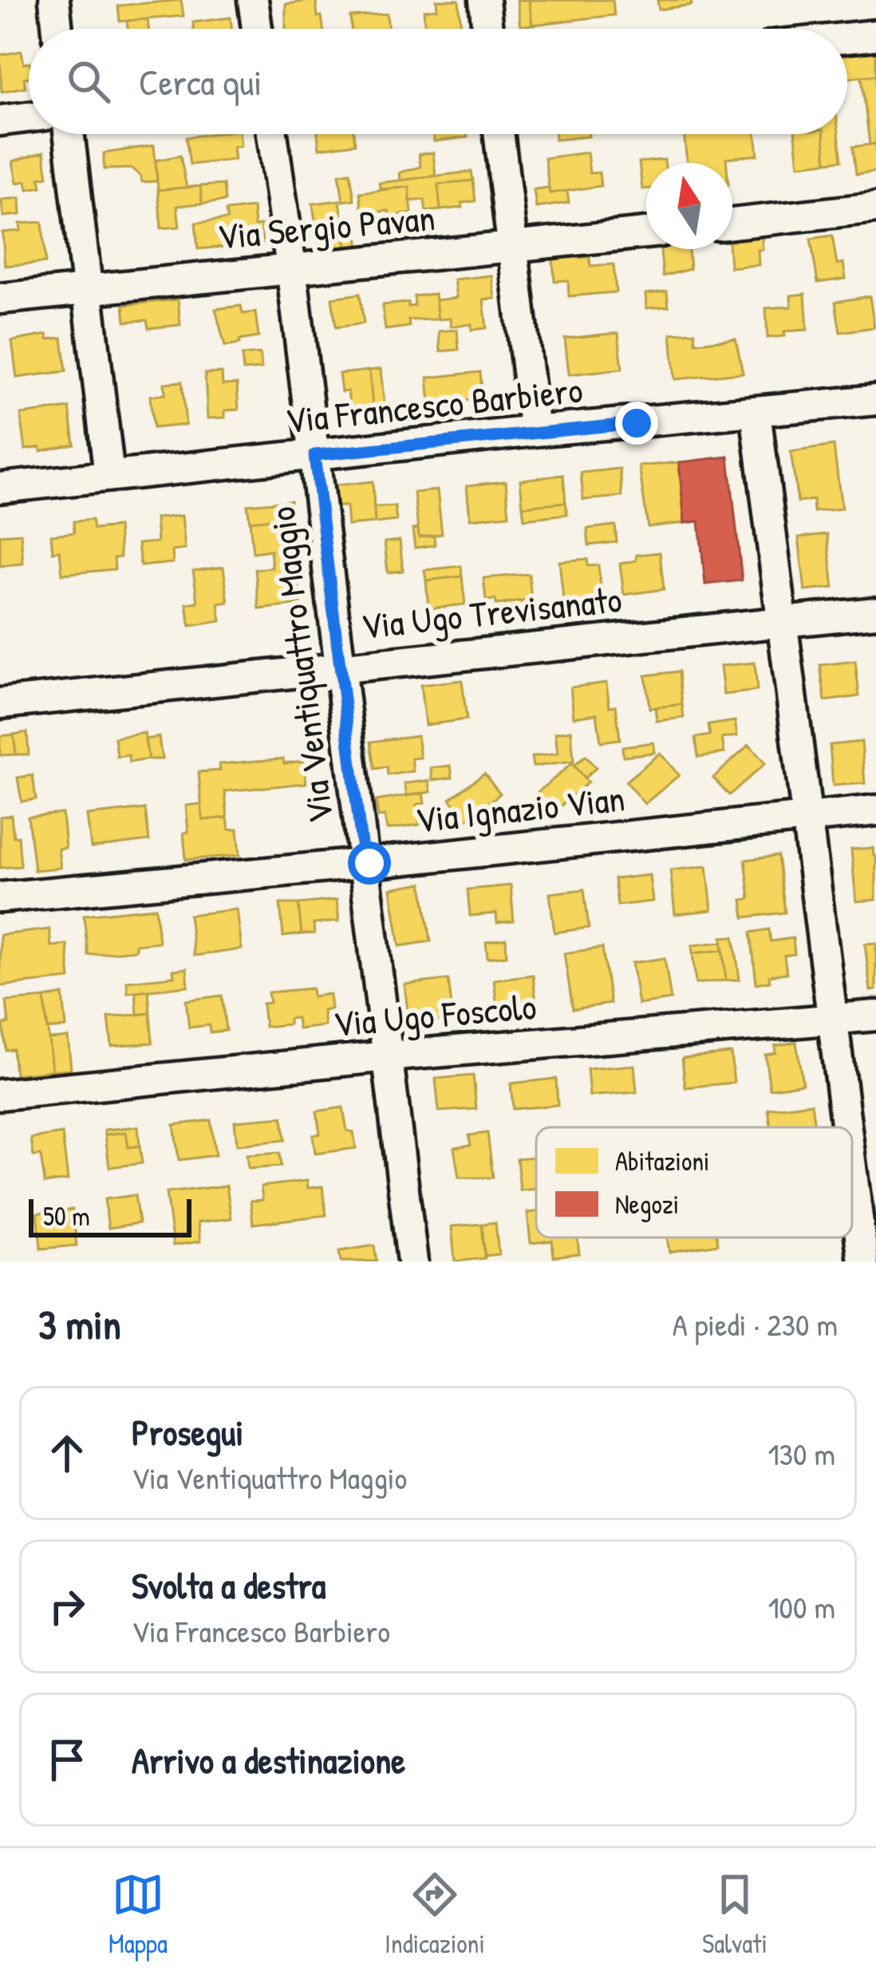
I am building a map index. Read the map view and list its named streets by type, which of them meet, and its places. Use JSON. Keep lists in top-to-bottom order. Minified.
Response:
{"streets":{"street":["Via Sergio Pavan","Via Francesco Barbiero","Via Ugo Trevisanato","Via Ventiquattro Maggio","Via Ignazio Vian","Via Ugo Foscolo"]},"crossings":[["Via Sergio Pavan","Via Ventiquattro Maggio"],["Via Francesco Barbiero","Via Ventiquattro Maggio"],["Via Ugo Trevisanato","Via Ventiquattro Maggio"],["Via Ventiquattro Maggio","Via Ignazio Vian"],["Via Ventiquattro Maggio","Via Ugo Foscolo"]],"legend":["Abitazioni","Negozi"],"scale_bar":"50 m","north":"top","page":{"search":"Cerca qui","scale":"50 m","heading":["3 min","A piedi · 230 m"],"list":[["Prosegui","Via Ventiquattro Maggio","130 m"],["Svolta a destra","Via Francesco Barbiero","100 m"],"Arrivo a destinazione"],"nav":["Mappa","Indicazioni","Salvati"]}}
